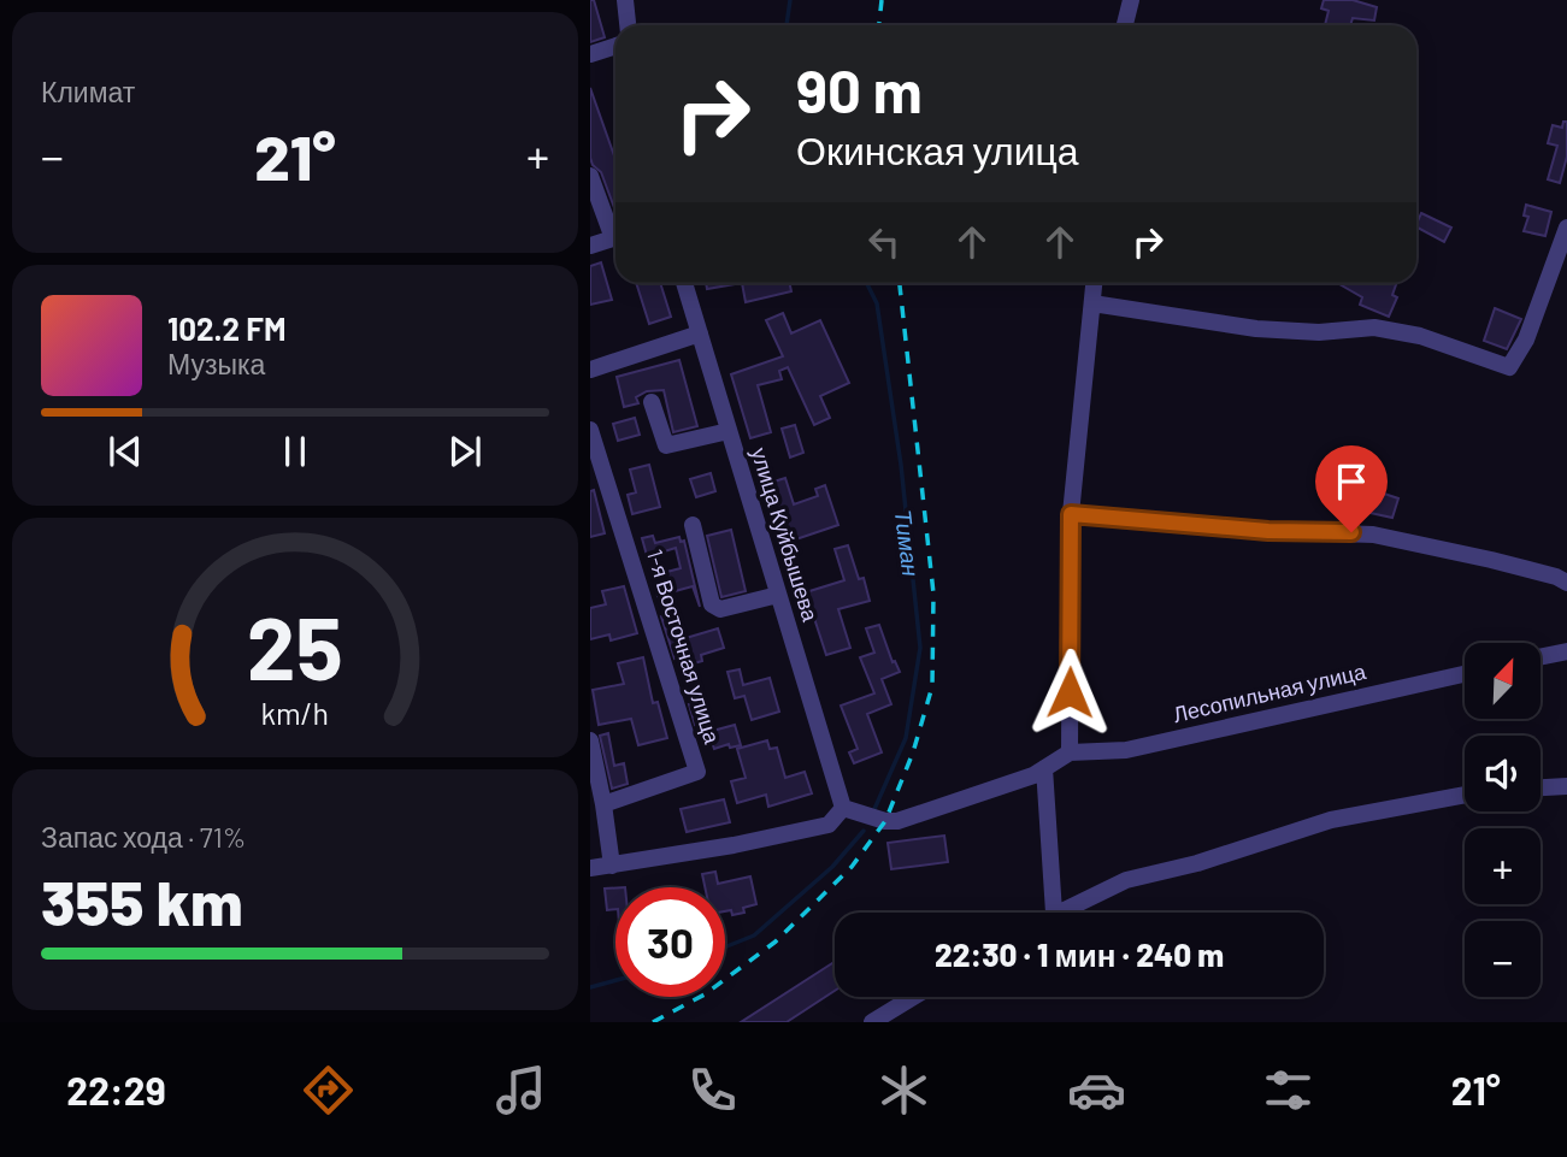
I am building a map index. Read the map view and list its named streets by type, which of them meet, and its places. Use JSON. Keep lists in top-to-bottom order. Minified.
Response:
{"streets":{"street":["улица Куйбышева","1-я Восточная улица","Лесопильная улица"]},"water":["Тиман"],"north":"top right","page":{"tile":["Климат",["Запас хода · 71%","355 km"]],"turn":["90 m","Окинская улица"],"heat":["−","21°","+"],"song":["102.2 FM","Музыка"],"map_buttons":["+","−"],"limit":"30","trip":"22:30 · 1 мин · 240 m","tabs":["22:29","21°"],"gauge":["25","km/h"]}}
